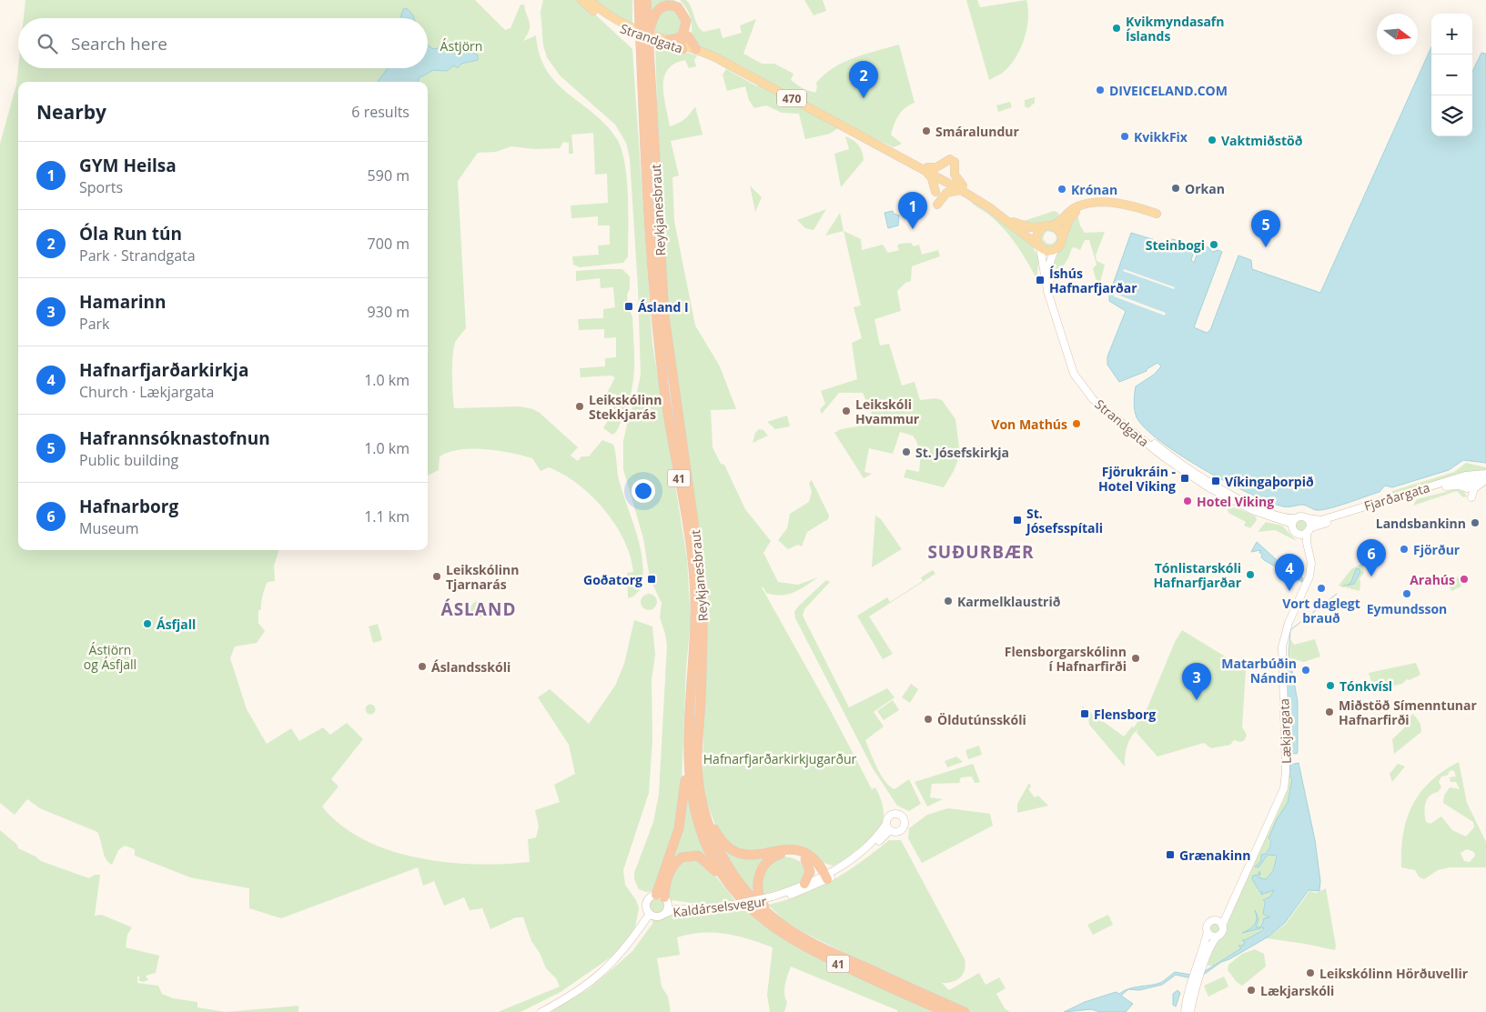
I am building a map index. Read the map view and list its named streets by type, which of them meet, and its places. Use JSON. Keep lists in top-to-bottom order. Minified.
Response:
{"streets":{"highway":["Reykjanesbraut","41"],"main road":["Strandgata","470","Fjarðargata","Lækjargata","Kaldárselsvegur"]},"crossings":[["Strandgata","470"],["Strandgata","Fjarðargata"],["Strandgata","Lækjargata"],["Fjarðargata","Lækjargata"]],"districts":["SUÐURBÆR","ÁSLAND"],"parks":["Ástjörn","Ástjörn og Ásfjall","Hafnarfjarðarkirkjugarður"],"places":{"other":["Kvikmyndasafn Íslands","DIVEICELAND.COM","Smáralundur","KvikkFix","Vaktmiðstöð","Orkan","Krónan","Steinbogi","Leikskólinn Stekkjarás","Leikskóli Hvammur","Von Mathús","St. Jósefskirkja","Hotel Viking","Landsbankinn","Fjörður","Tónlistarskóli Hafnarfjarðar","Leikskólinn Tjarnarás","Arahús","Vort daglegt brauð","Eymundsson","Karmelklaustrið","Ásfjall","Flensborgarskólinn í Hafnarfirði","Áslandsskóli","Matarbúðin Nándin","Tónkvísl","Miðstöð Símenntunar Hafnarfirði","Öldutúnsskóli","Leikskólinn Hörðuvellir","Lækjarskóli"],"transit":["Íshús Hafnarfjarðar","Ásland I","Fjörukráin - Hotel Viking","Víkingaþorpið","St. Jósefsspítali","Goðatorg","Flensborg","Grænakinn"]},"north":"right","page":{"map_buttons":["+","−"],"search":"Search here","pins":["2","1","5","6","4","3"],"heading":["Nearby","6 results"],"list":[{"mark":"1","name":"GYM Heilsa","note":"Sports","value":"590 m"},{"mark":"2","name":"Óla Run tún","note":"Park · Strandgata","value":"700 m"},{"mark":"3","name":"Hamarinn","note":"Park","value":"930 m"},{"mark":"4","name":"Hafnarfjarðarkirkja","note":"Church · Lækjargata","value":"1.0 km"},{"mark":"5","name":"Hafrannsóknastofnun","note":"Public building","value":"1.0 km"},{"mark":"6","name":"Hafnarborg","note":"Museum","value":"1.1 km"}]}}
